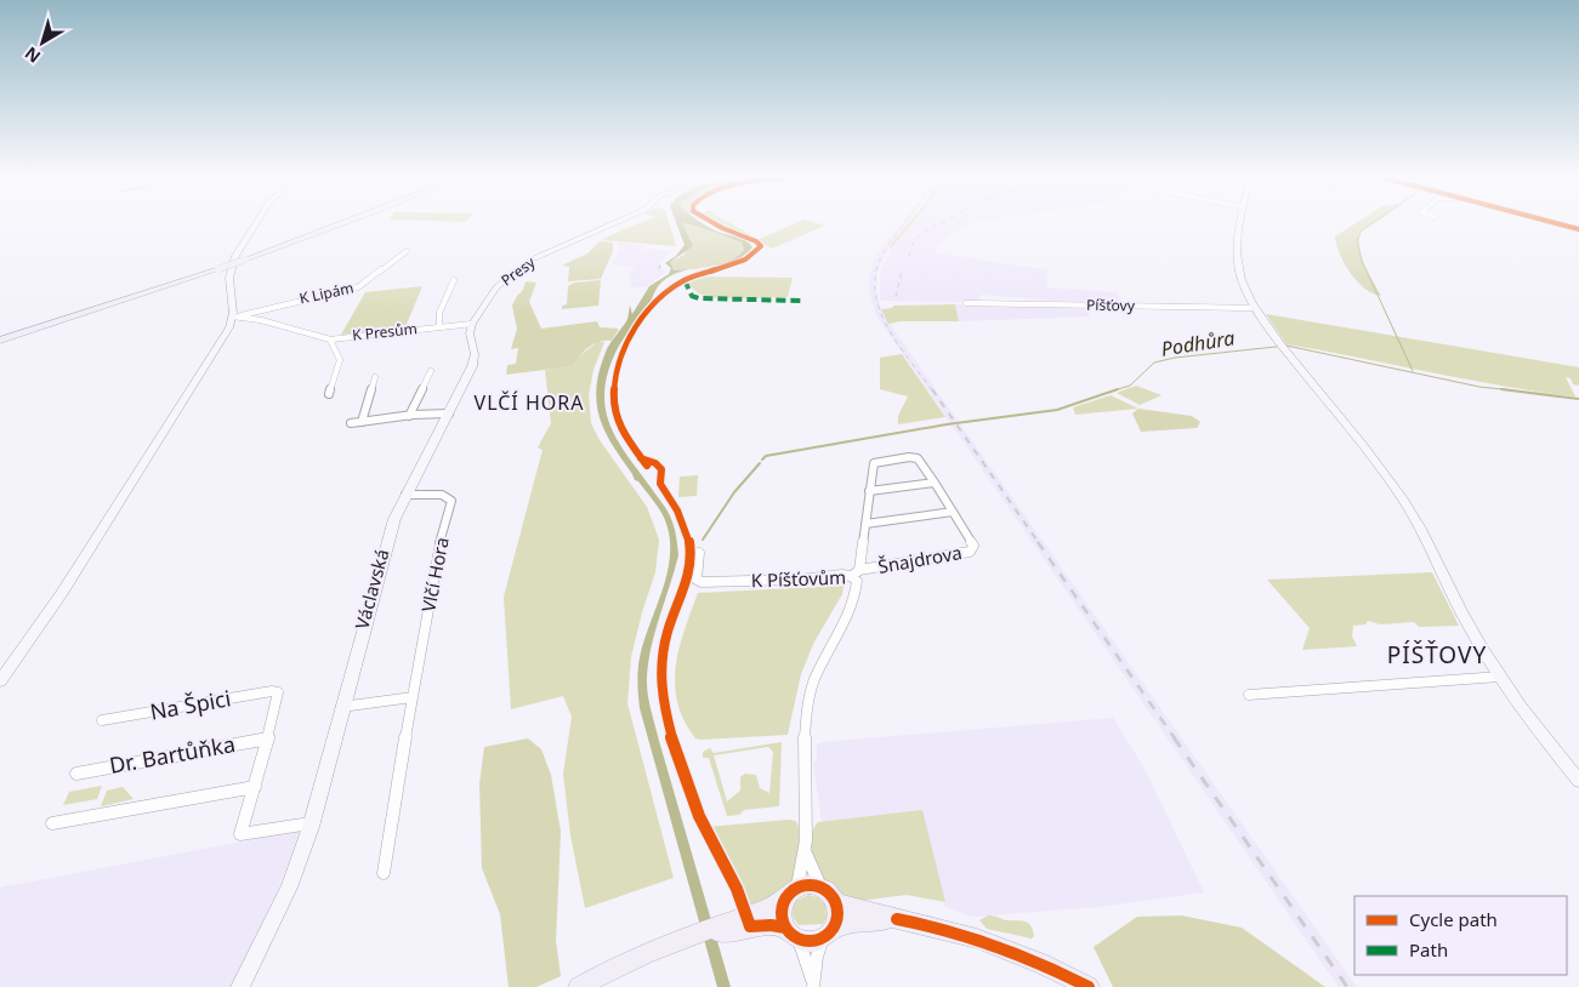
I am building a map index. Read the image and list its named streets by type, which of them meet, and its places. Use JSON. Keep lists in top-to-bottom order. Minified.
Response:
{"streets":{"street":["Presy","K Lipám","Píšťovy","K Presům","Šnajdrova","Vlčí Hora","K Píšťovům","Václavská","Na Špici","Dr. Bartůňka"]},"crossings":[["Presy","K Presům"],["Presy","Václavská"],["K Lipám","K Presům"],["K Presům","Václavská"],["Šnajdrova","K Píšťovům"],["Vlčí Hora","Václavská"],["Na Špici","Dr. Bartůňka"]],"districts":["VLČÍ HORA","PÍŠŤOVY"],"water":["Podhůra"],"legend":["Cycle path","Path"],"north":"bottom left"}
